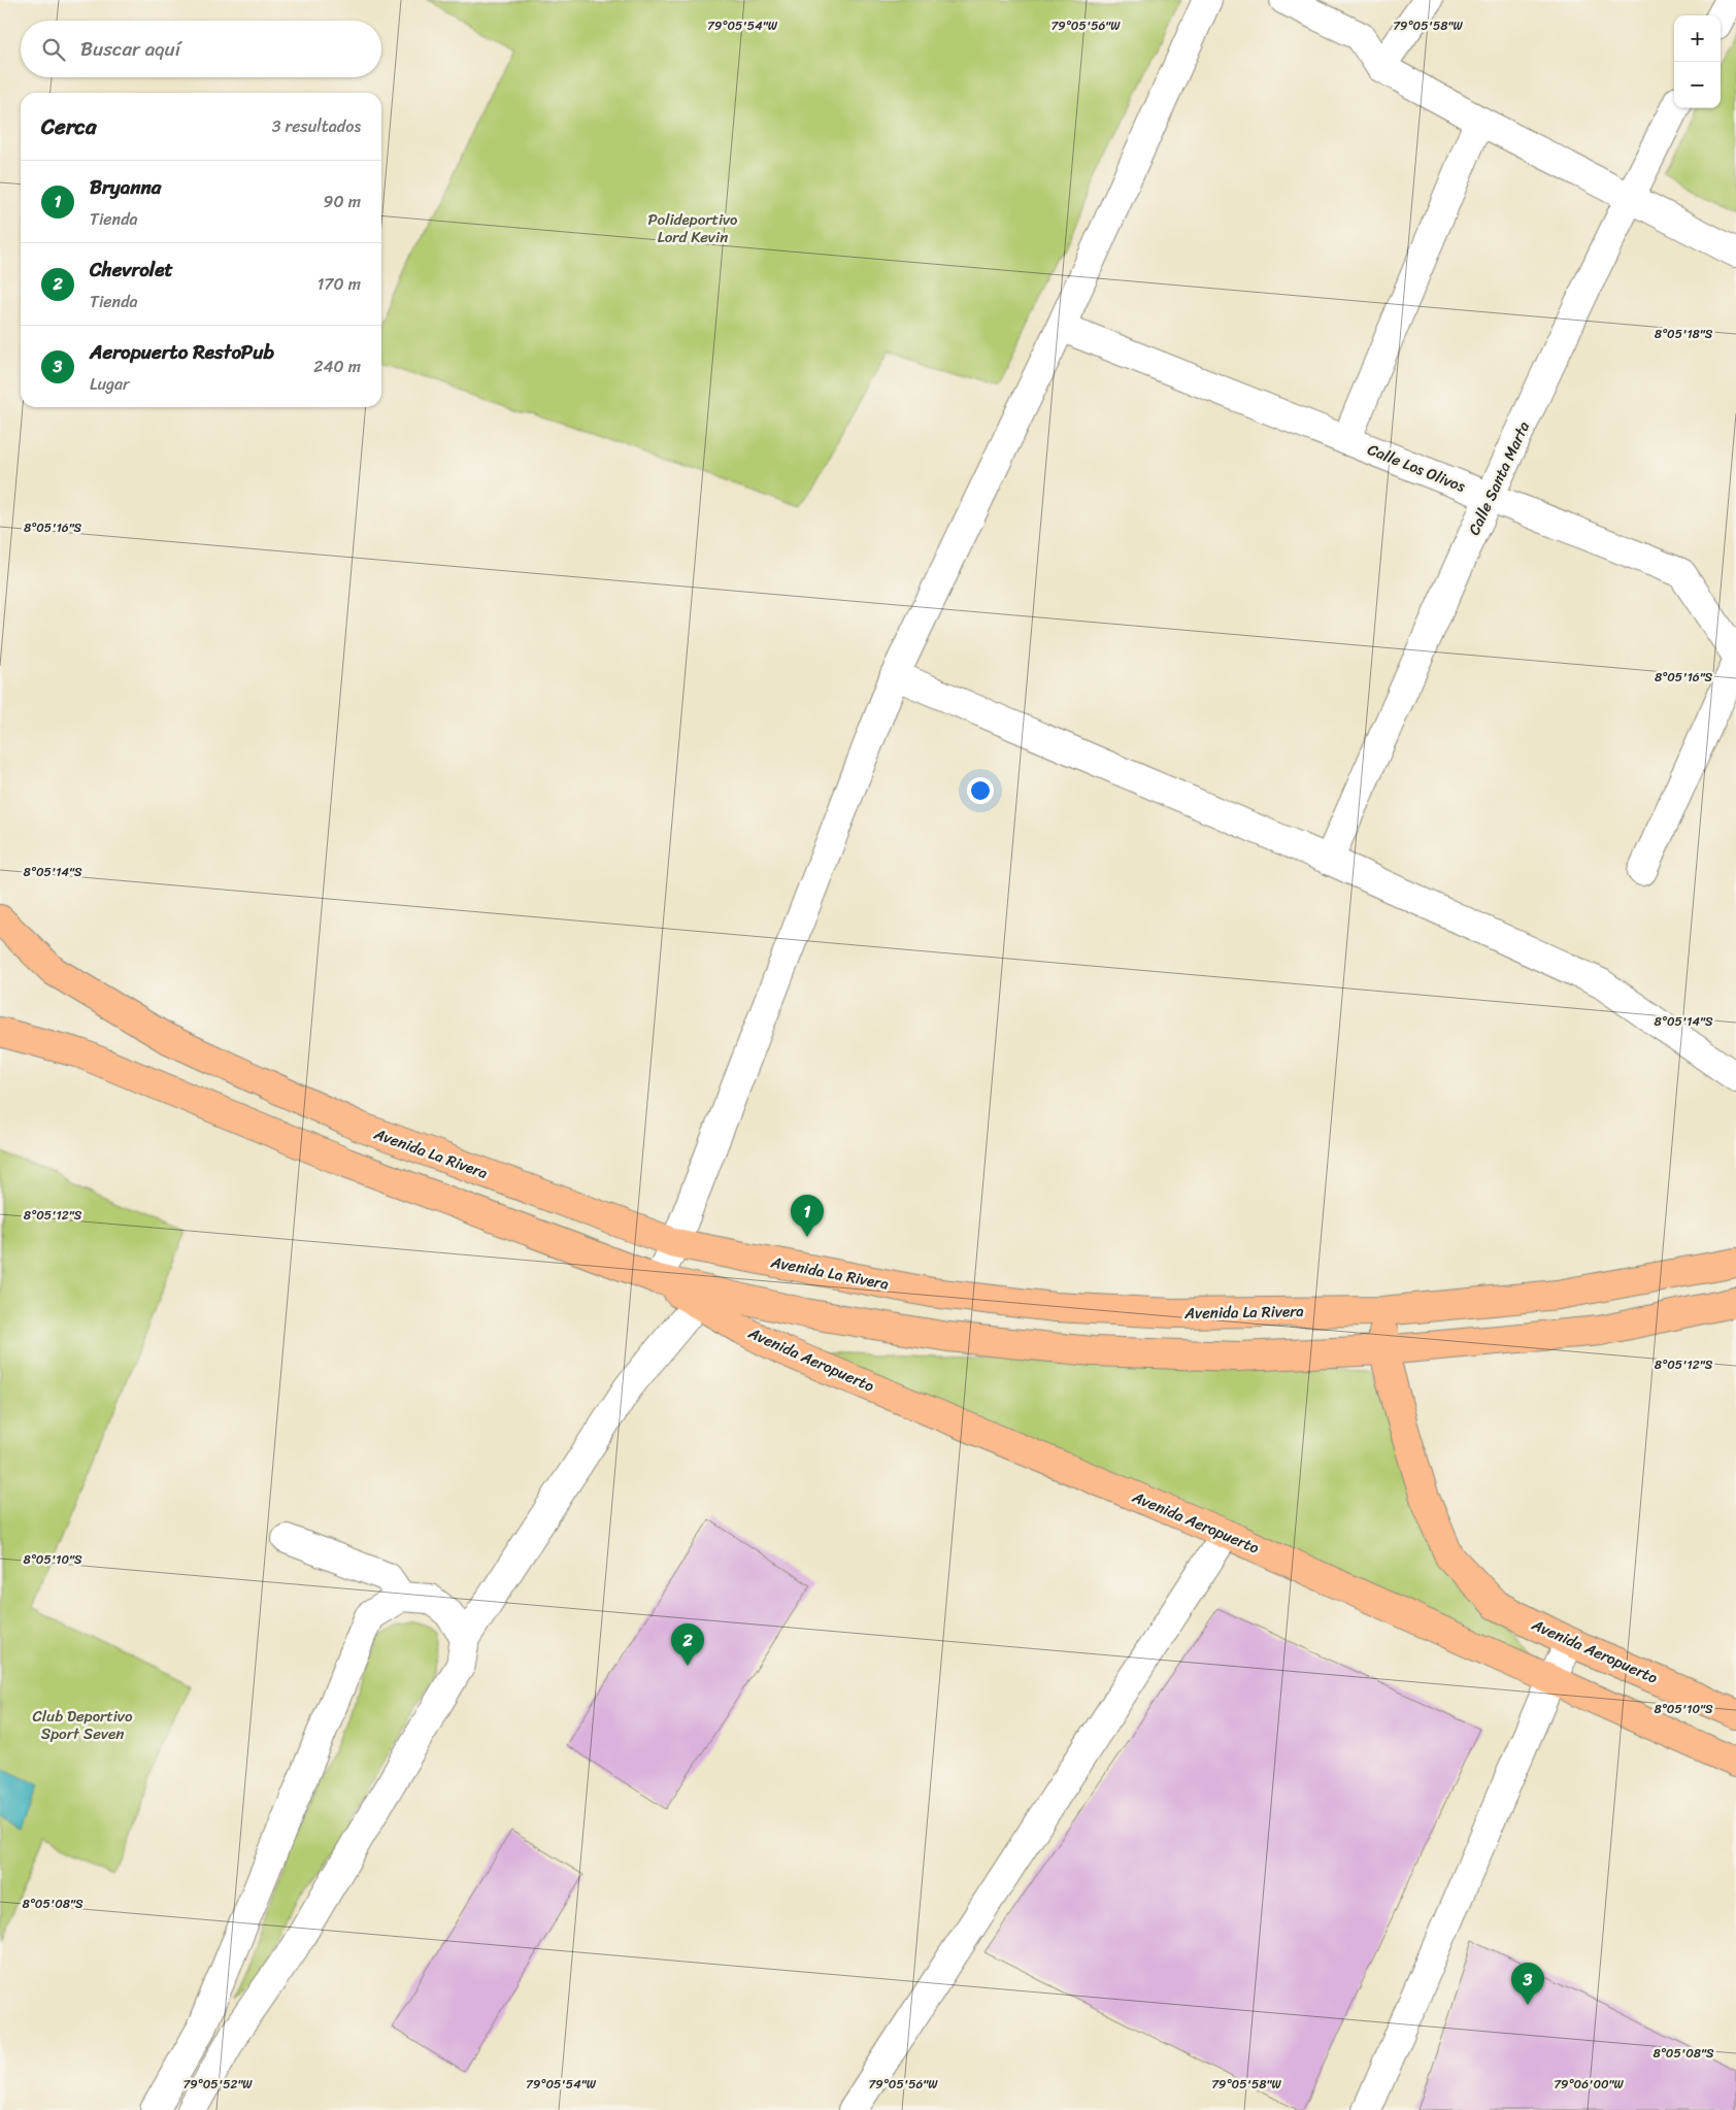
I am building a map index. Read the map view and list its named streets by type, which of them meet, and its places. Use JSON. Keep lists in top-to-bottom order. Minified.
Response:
{"streets":{"main road":["Avenida La Rivera","Avenida Aeropuerto"],"street":["Calle Los Olivos","Calle Santa Marta"]},"crossings":[["Calle Los Olivos","Calle Santa Marta"],["Avenida La Rivera","Avenida Aeropuerto"]],"parks":["Polideportivo Lord Kevin","Club Deportivo Sport Seven"],"page":{"map_buttons":["+","−"],"search":"Buscar aquí","heading":["Cerca","3 resultados"],"list":[{"mark":"1","name":"Bryanna","note":"Tienda","value":"90 m"},{"mark":"2","name":"Chevrolet","note":"Tienda","value":"170 m"},{"mark":"3","name":"Aeropuerto RestoPub","note":"Lugar","value":"240 m"}],"pins":["1","2","3"]},"coordinates":["79°05'54\"W","79°05'56\"W","79°05'58\"W","8°05'18\"S","8°05'16\"S","8°05'14\"S","8°05'12\"S","8°05'10\"S","8°05'08\"S","79°05'52\"W","79°06'00\"W"]}
